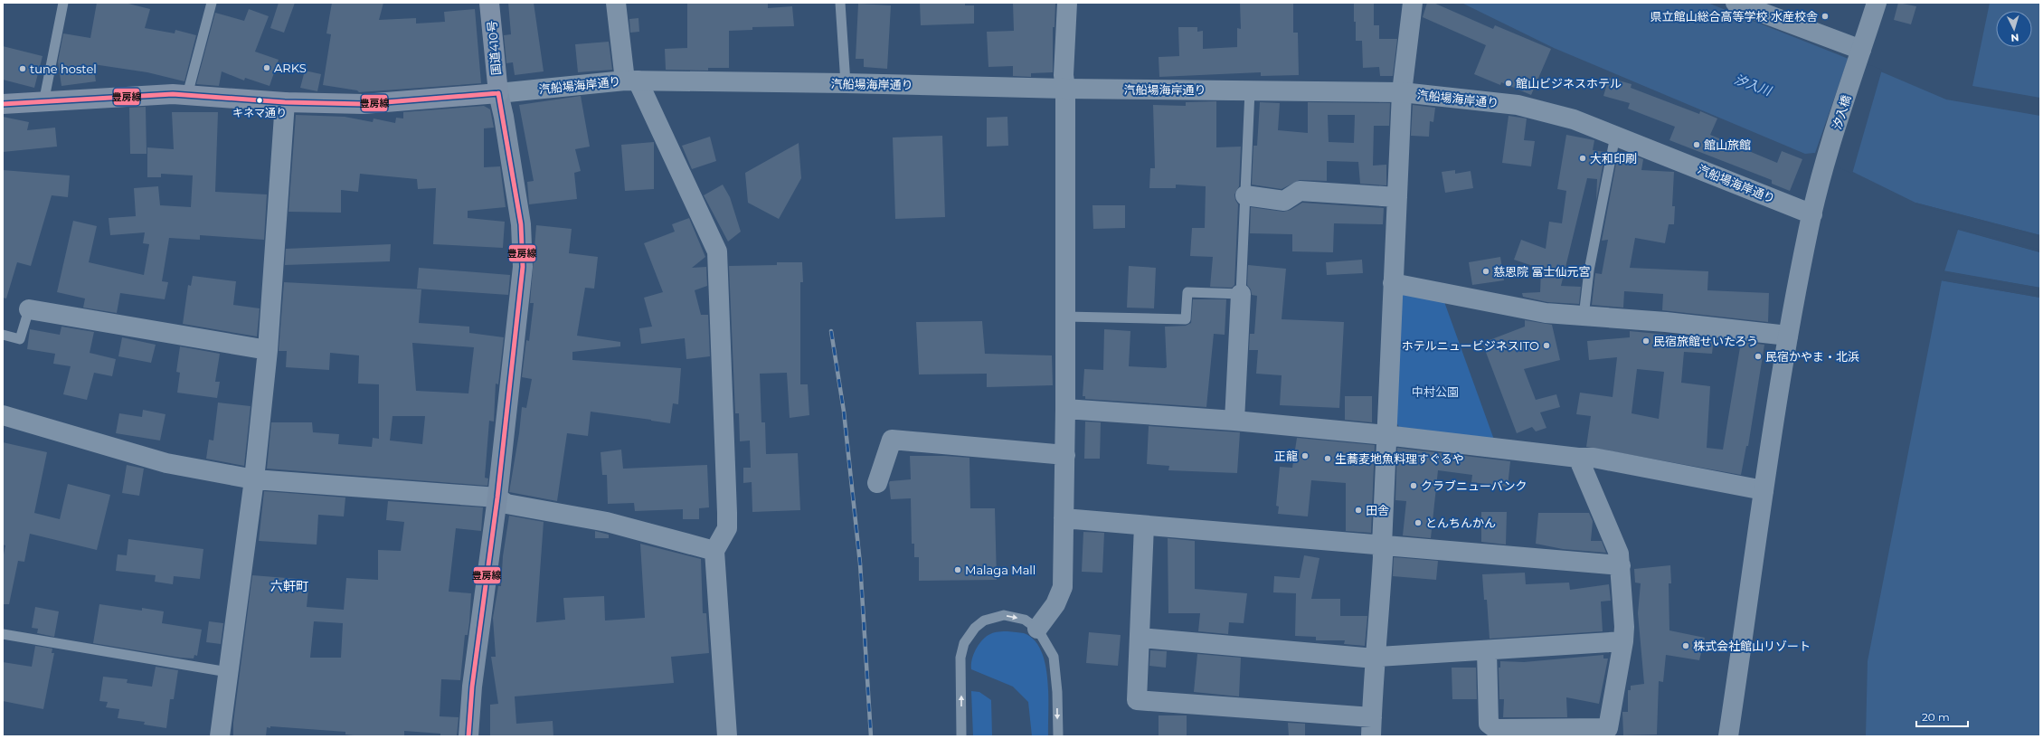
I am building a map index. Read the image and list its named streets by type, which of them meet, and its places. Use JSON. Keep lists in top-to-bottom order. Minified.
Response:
{"streets":{"highway":["国道410号"],"street":["汽船場海岸通り","汐入橋"]},"crossings":[["国道410号","汽船場海岸通り"],["汽船場海岸通り","汐入橋"]],"districts":["六軒町"],"water":["汐入川"],"parks":["中村公園"],"places":["県立館山総合高等学校 水産校舎","ARKS","tune hostel","館山ビジネスホテル","キネマ通り","館山旅館","大和印刷","慈恩院 冨士仙元宮","民宿旅館せいたろう","ホテルニュービジネスITO","民宿かやま・北浜","正龍","生蕎麦地魚料理すぐるや","クラブニューバンク","田舎","とんちんかん","Malaga Mall","株式会社館山リゾート"],"lines":["transit line 豊房線"],"scale_bar":"20 m","north":"bottom"}
